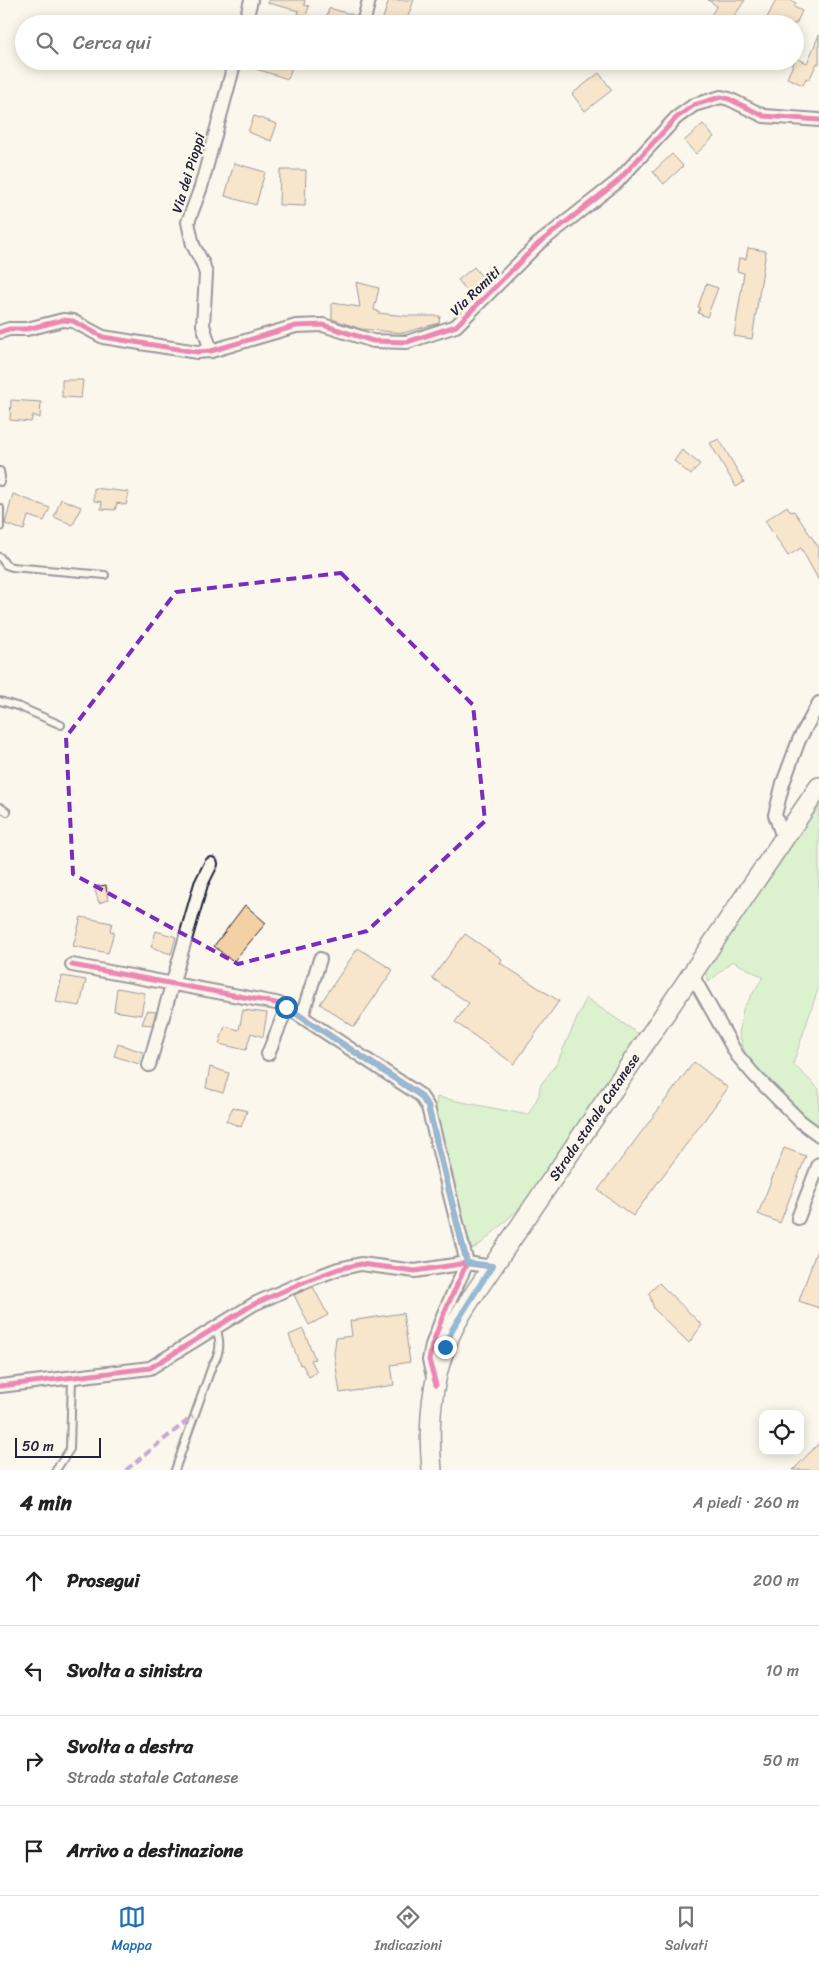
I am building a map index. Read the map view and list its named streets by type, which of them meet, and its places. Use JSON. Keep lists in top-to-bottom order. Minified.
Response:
{"streets":{"main road":["Strada statale Catanese"],"street":["Via dei Pioppi","Via Romiti"]},"crossings":[["Via dei Pioppi","Via Romiti"]],"scale_bar":"50 m","page":{"search":"Cerca qui","scale":"50 m","heading":["4 min","A piedi · 260 m"],"list":[["Prosegui","200 m"],["Svolta a sinistra","10 m"],["Svolta a destra","Strada statale Catanese","50 m"],"Arrivo a destinazione"],"nav":["Mappa","Indicazioni","Salvati"]}}
